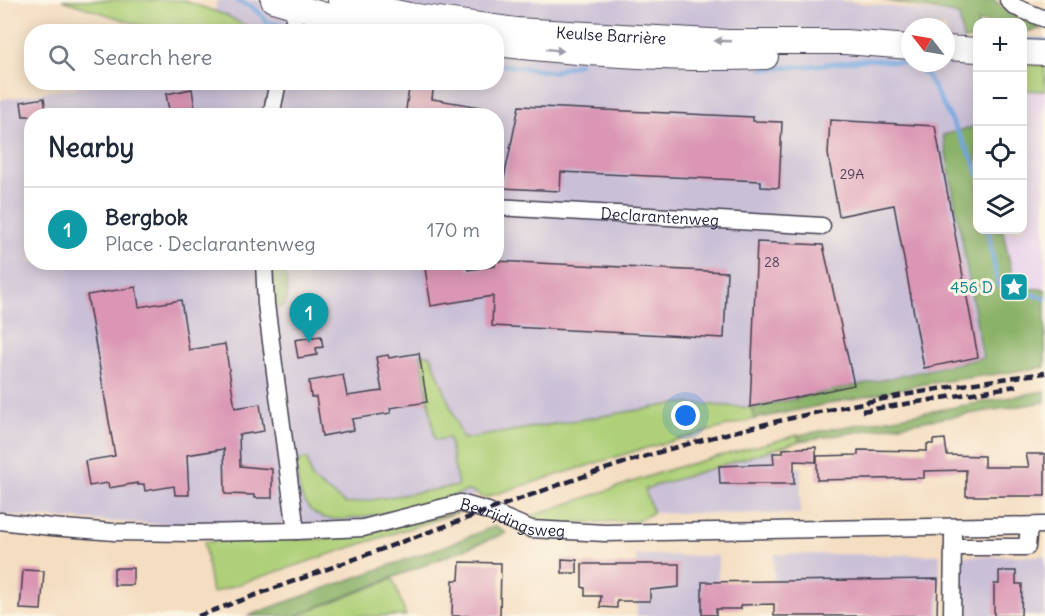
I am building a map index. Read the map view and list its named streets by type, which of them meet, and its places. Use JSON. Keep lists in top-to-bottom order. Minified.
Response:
{"streets":{"main road":["Keulse Barrière"],"street":["Declarantenweg","Bevrijdingsweg"]},"places":{"place":["456 D"]},"house_numbers":["29A","28"],"north":"top left","page":{"map_buttons":["+","−"],"search":"Search here","heading":"Nearby","list":[{"mark":"1","name":"Bergbok","note":"Place · Declarantenweg","value":"170 m"}],"pins":"1"}}
